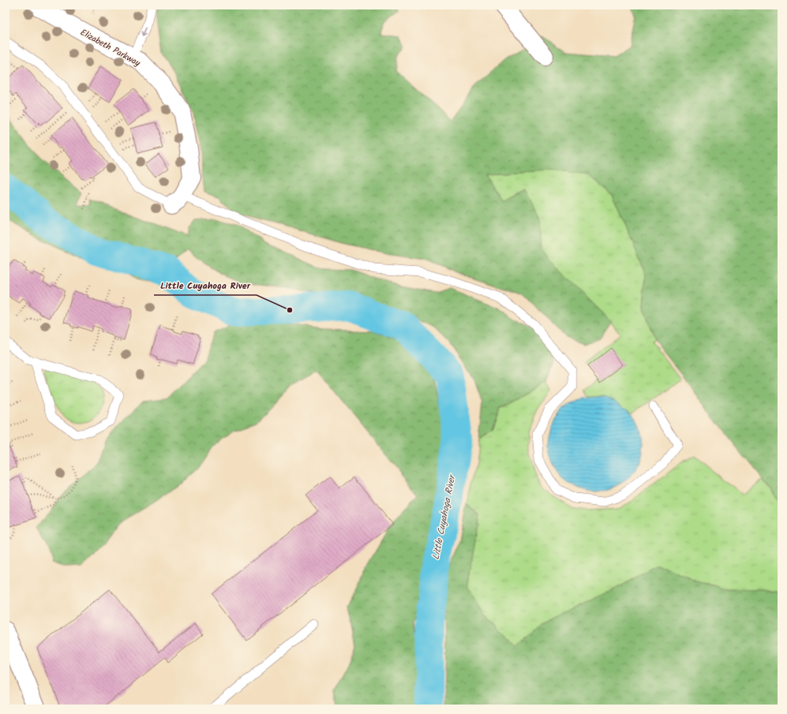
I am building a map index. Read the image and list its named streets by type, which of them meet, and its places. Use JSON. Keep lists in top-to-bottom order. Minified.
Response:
{"streets":{"street":["Elizabeth Parkway"]},"water":["Little Cuyahoga River"],"places":["Little Cuyahoga River"]}
